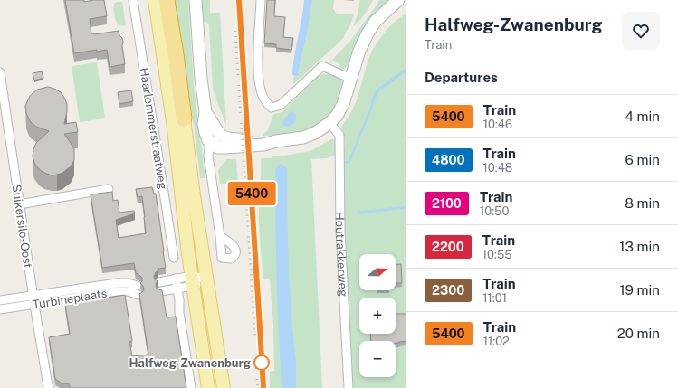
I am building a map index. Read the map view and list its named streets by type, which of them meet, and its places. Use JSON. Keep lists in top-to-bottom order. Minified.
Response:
{"streets":{"street":["Haarlemmerstraatweg","Suikersilo-Oost","Houtrakkerweg","Turbineplaats"]},"crossings":[["Suikersilo-Oost","Turbineplaats"]],"places":["Halfweg-Zwanenburg"],"north":"right","page":{"on_map":"5400","heading":[["Halfweg-Zwanenburg","Train"],"Departures"],"list":[{"mark":"5400","name":"Train","note":"10:46","value":"4 min"},{"mark":"4800","name":"Train","note":"10:48","value":"6 min"},{"mark":"2100","name":"Train","note":"10:50","value":"8 min"},{"mark":"2200","name":"Train","note":"10:55","value":"13 min"},{"mark":"2300","name":"Train","note":"11:01","value":"19 min"},{"mark":"5400","name":"Train","note":"11:02","value":"20 min"}],"map_buttons":["+","−"]}}
